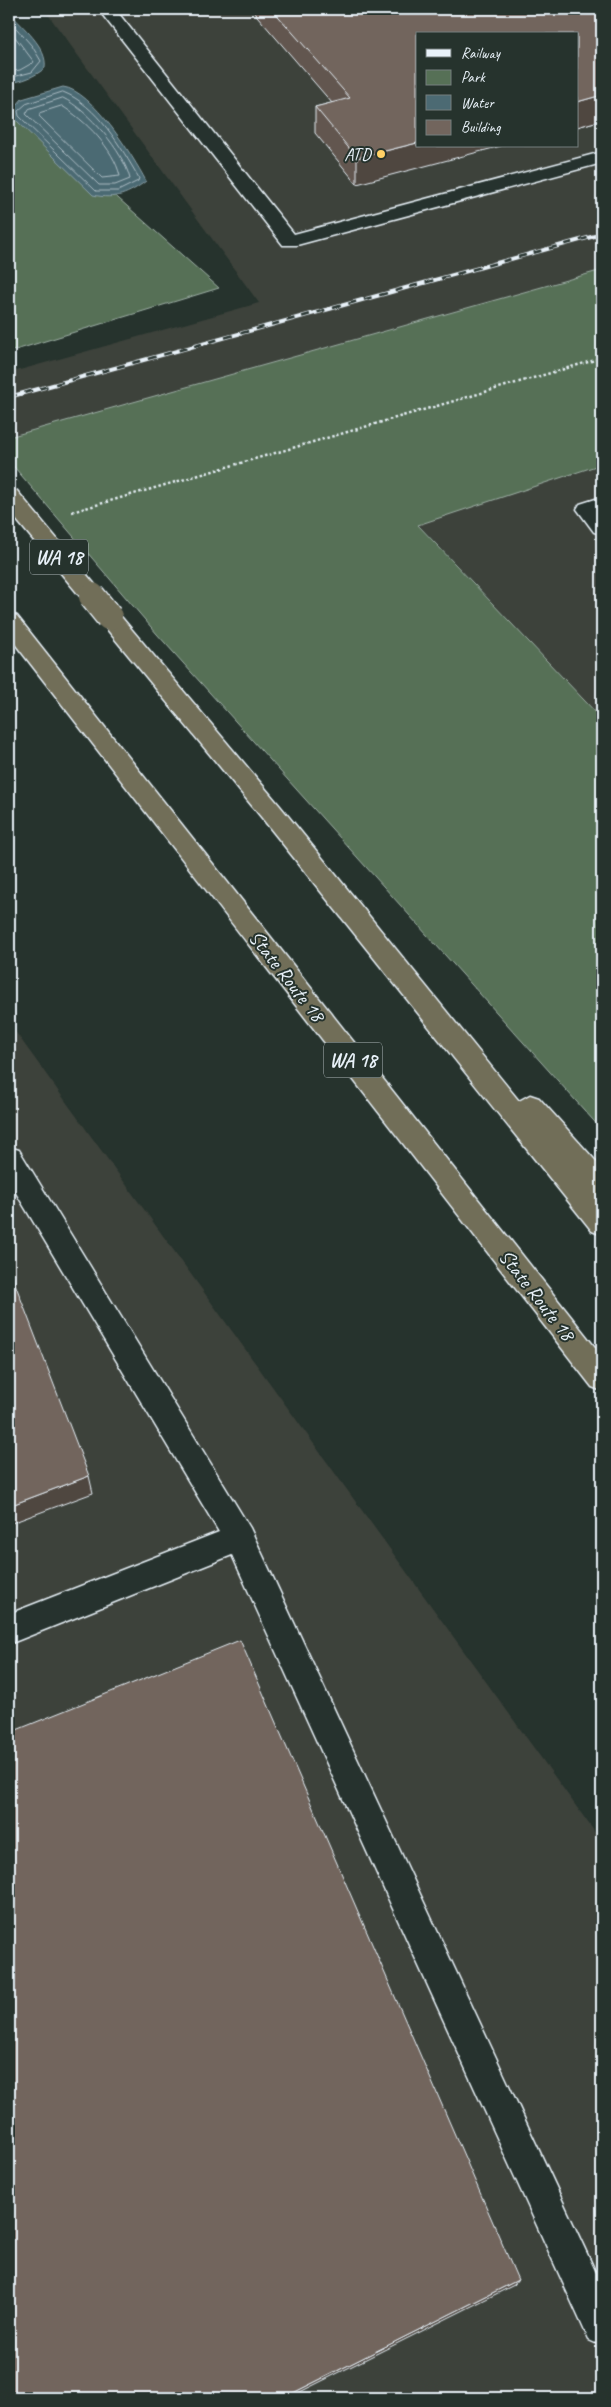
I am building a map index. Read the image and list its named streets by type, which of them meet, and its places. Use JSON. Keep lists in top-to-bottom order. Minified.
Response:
{"streets":{"highway":["WA 18","State Route 18"]},"places":["ATD"],"legend":["Railway","Park","Water","Building"]}
